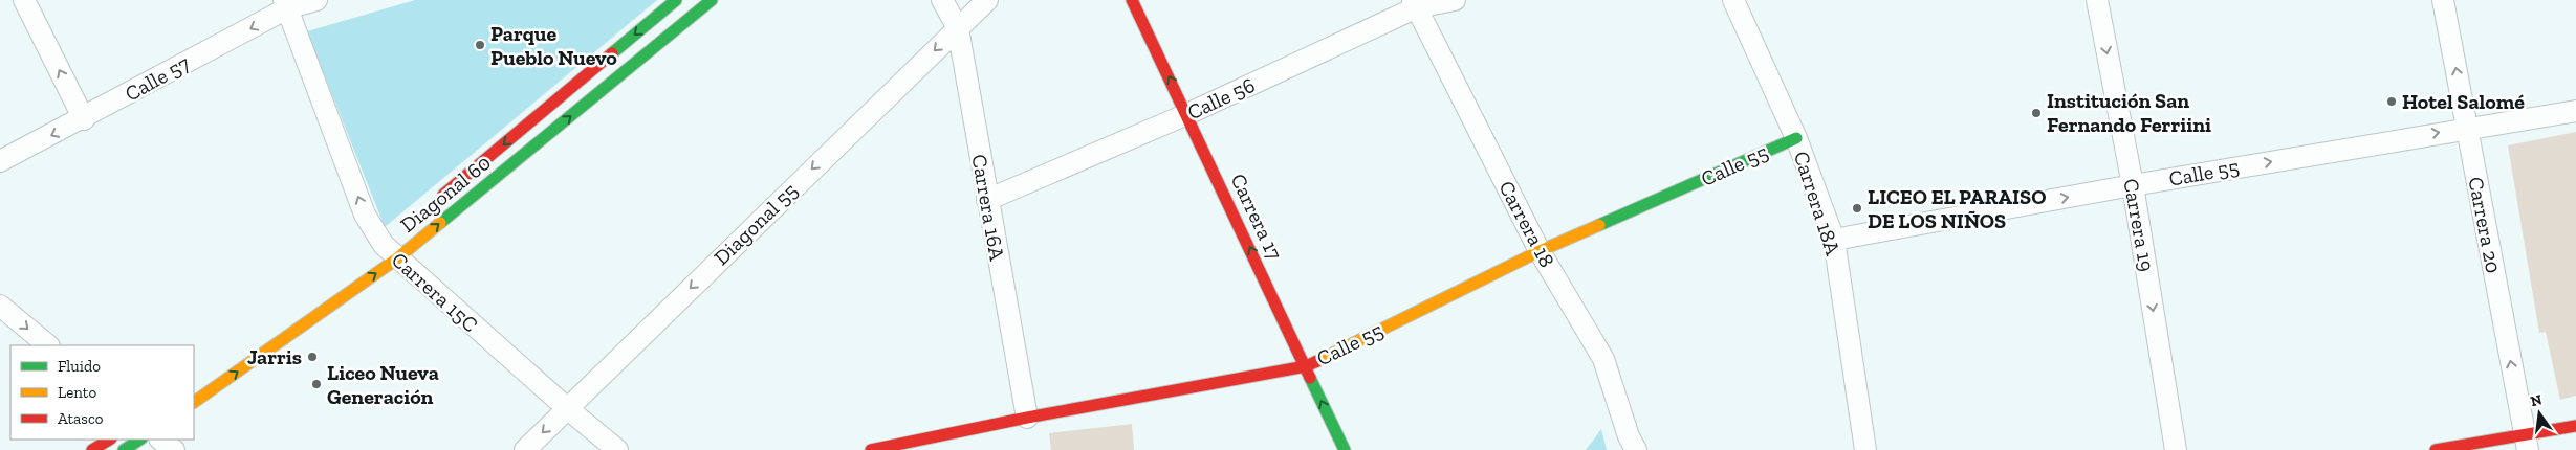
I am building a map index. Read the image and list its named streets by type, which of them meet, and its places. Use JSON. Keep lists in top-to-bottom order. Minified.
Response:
{"streets":{"street":["Calle 57","Calle 56","Calle 55","Diagonal 60","Carrera 18A","Carrera 16A","Carrera 17","Diagonal 55","Carrera 18","Carrera 19","Carrera 20","Carrera 15C"]},"crossings":[["Calle 57","Carrera 15C"],["Calle 56","Carrera 16A"],["Calle 56","Carrera 17"],["Calle 56","Carrera 18"],["Calle 55","Carrera 18A"],["Calle 55","Carrera 16A"],["Calle 55","Carrera 17"],["Calle 55","Carrera 18"],["Calle 55","Carrera 19"],["Calle 55","Carrera 20"],["Diagonal 60","Carrera 15C"],["Carrera 16A","Diagonal 55"],["Diagonal 55","Carrera 15C"]],"one_way":["Calle 57","Calle 55","Carrera 17","Diagonal 55","Carrera 19","Carrera 20","Carrera 15C"],"places":["Parque Pueblo Nuevo","Hotel Salomé","Institución San Fernando Ferriini","LICEO EL PARAISO DE LOS NIÑOS","Jarris","Liceo Nueva Generación"],"legend":["Fluido","Lento","Atasco"],"north":"top"}
